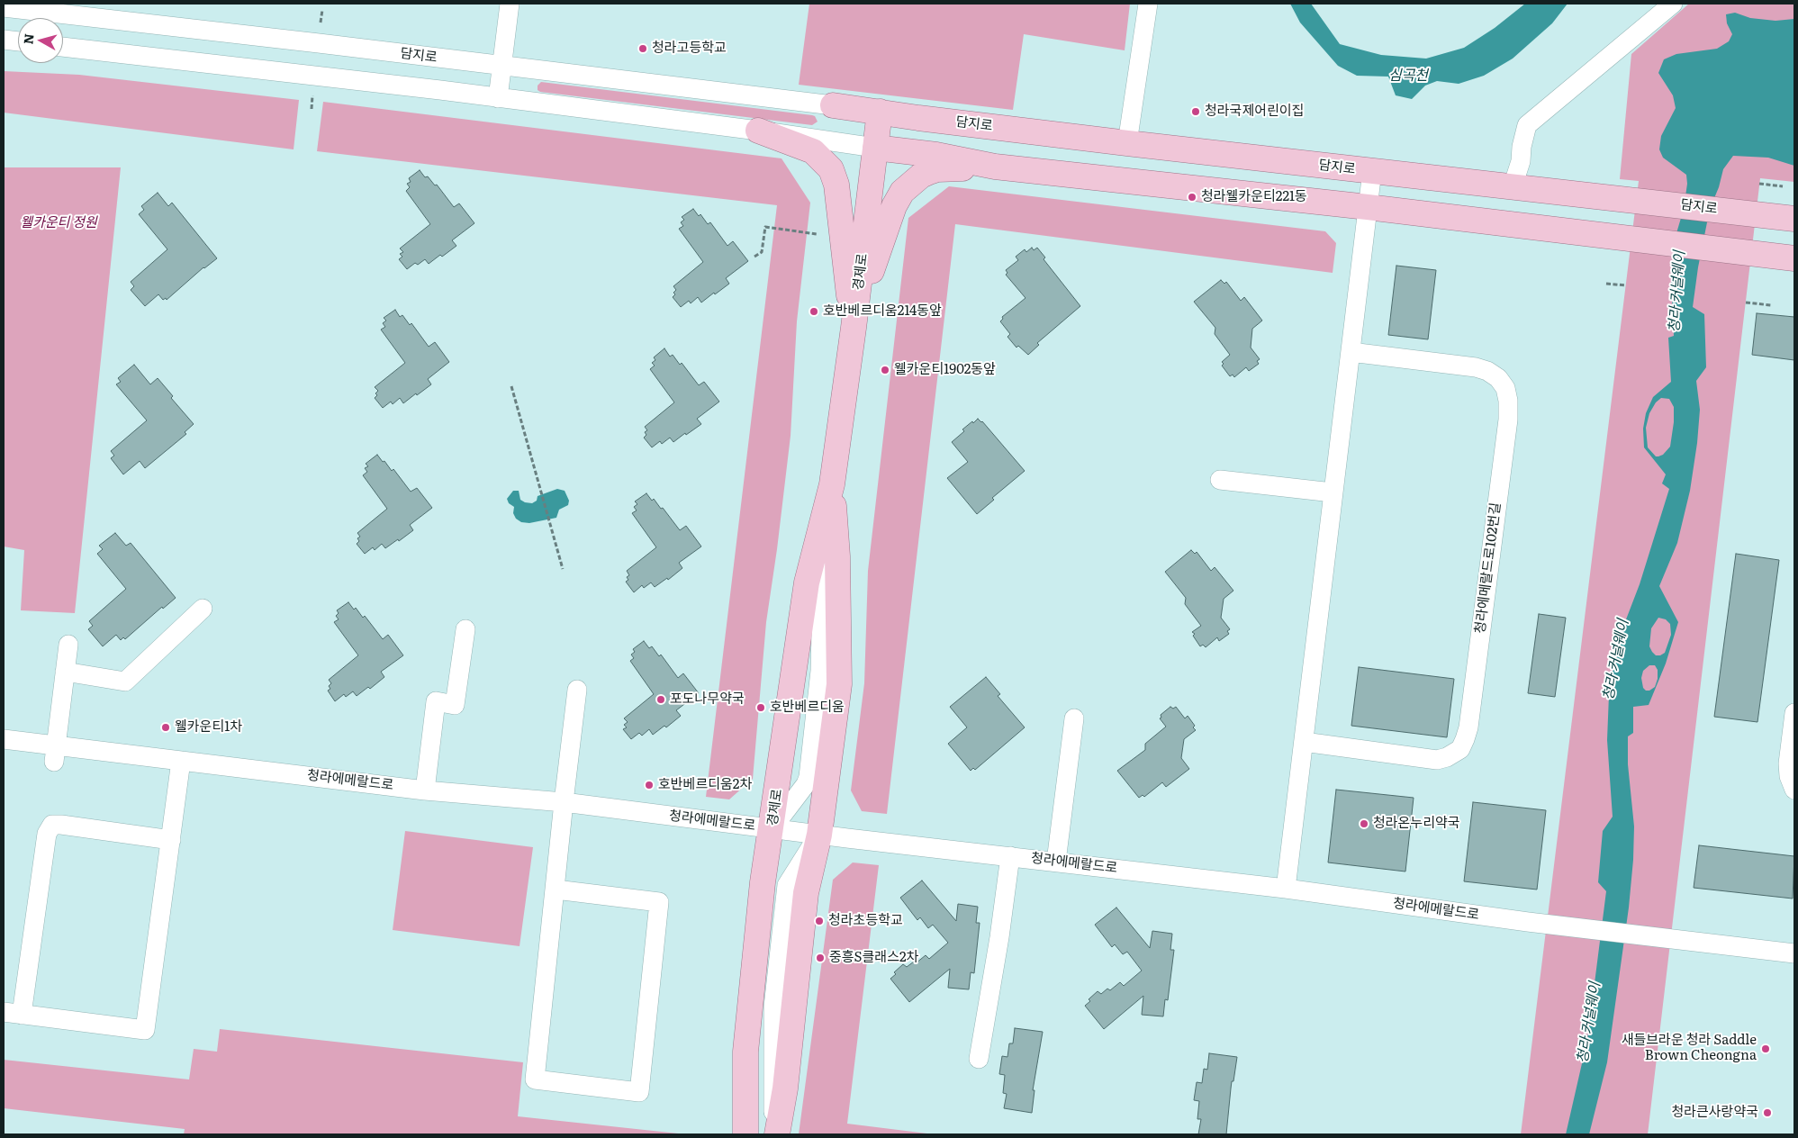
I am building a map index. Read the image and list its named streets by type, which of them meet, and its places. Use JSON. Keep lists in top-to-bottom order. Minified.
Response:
{"streets":{"main road":["담지로","경제로"],"street":["청라에메랄드로102번길","청라에메랄드로"]},"crossings":[["담지로","경제로"],["경제로","청라에메랄드로"]],"water":["심곡천","청라 커널웨이"],"parks":["웰카운티 정원"],"places":["청라고등학교","청라국제어린이집","청라웰카운티221동","호반베르디움214동앞","웰카운티1902동앞","포도나무약국","호반베르디움","웰카운티1차","호반베르디움2차","청라온누리약국","청라초등학교","중흥S클래스2차","새들브라운 청라 Saddle Brown Cheongna","청라큰사랑약국"],"north":"left"}
